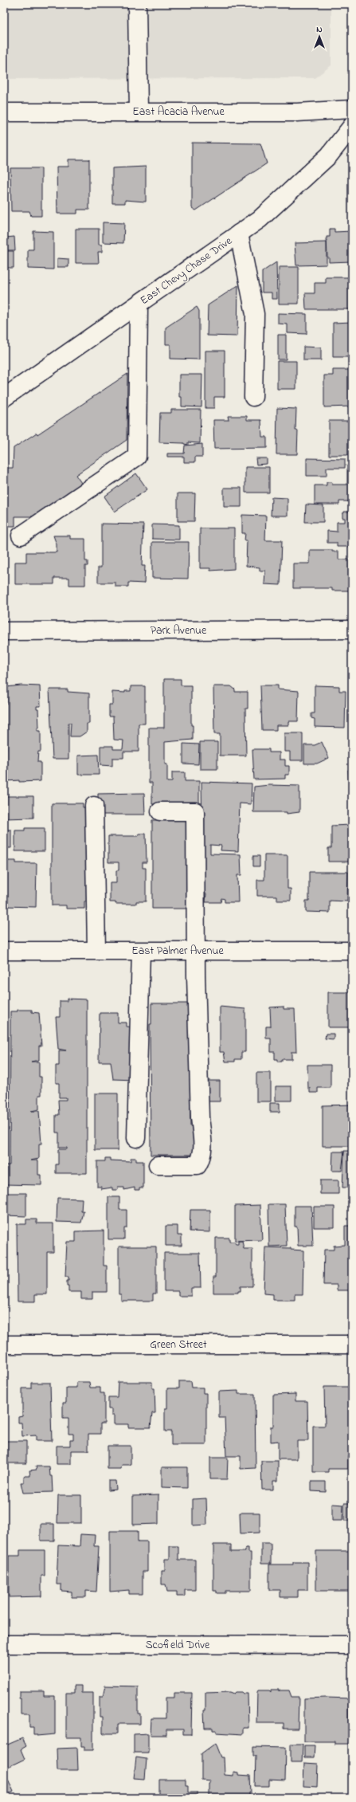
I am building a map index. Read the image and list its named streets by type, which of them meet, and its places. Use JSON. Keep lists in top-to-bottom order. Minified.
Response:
{"streets":{"street":["East Acacia Avenue","East Chevy Chase Drive","Park Avenue","East Palmer Avenue","Green Street","Scofield Drive"]},"north":"top"}
